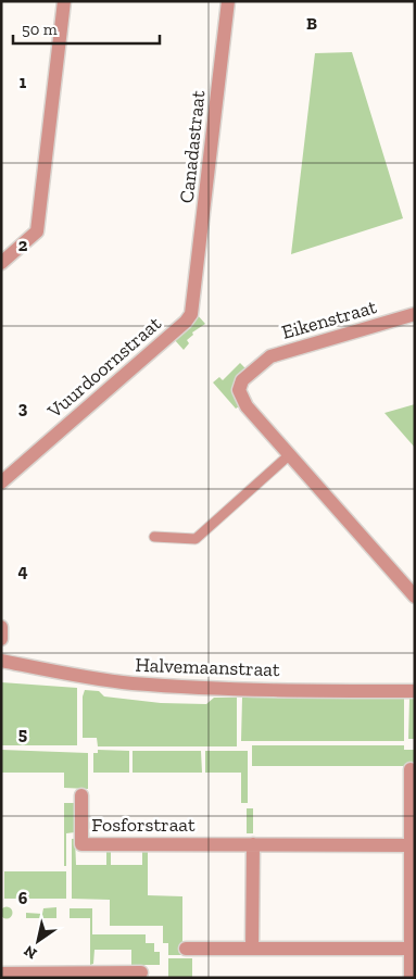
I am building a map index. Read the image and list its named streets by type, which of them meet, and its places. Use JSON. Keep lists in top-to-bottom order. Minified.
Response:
{"streets":{"street":["Canadastraat","Eikenstraat","Vuurdoornstraat","Halvemaanstraat","Fosforstraat"]},"crossings":[["Canadastraat","Vuurdoornstraat"]],"scale_bar":"50 m","north":"bottom left","grid":{"columns":["B"],"rows":["1","2","3","4","5","6"]}}
